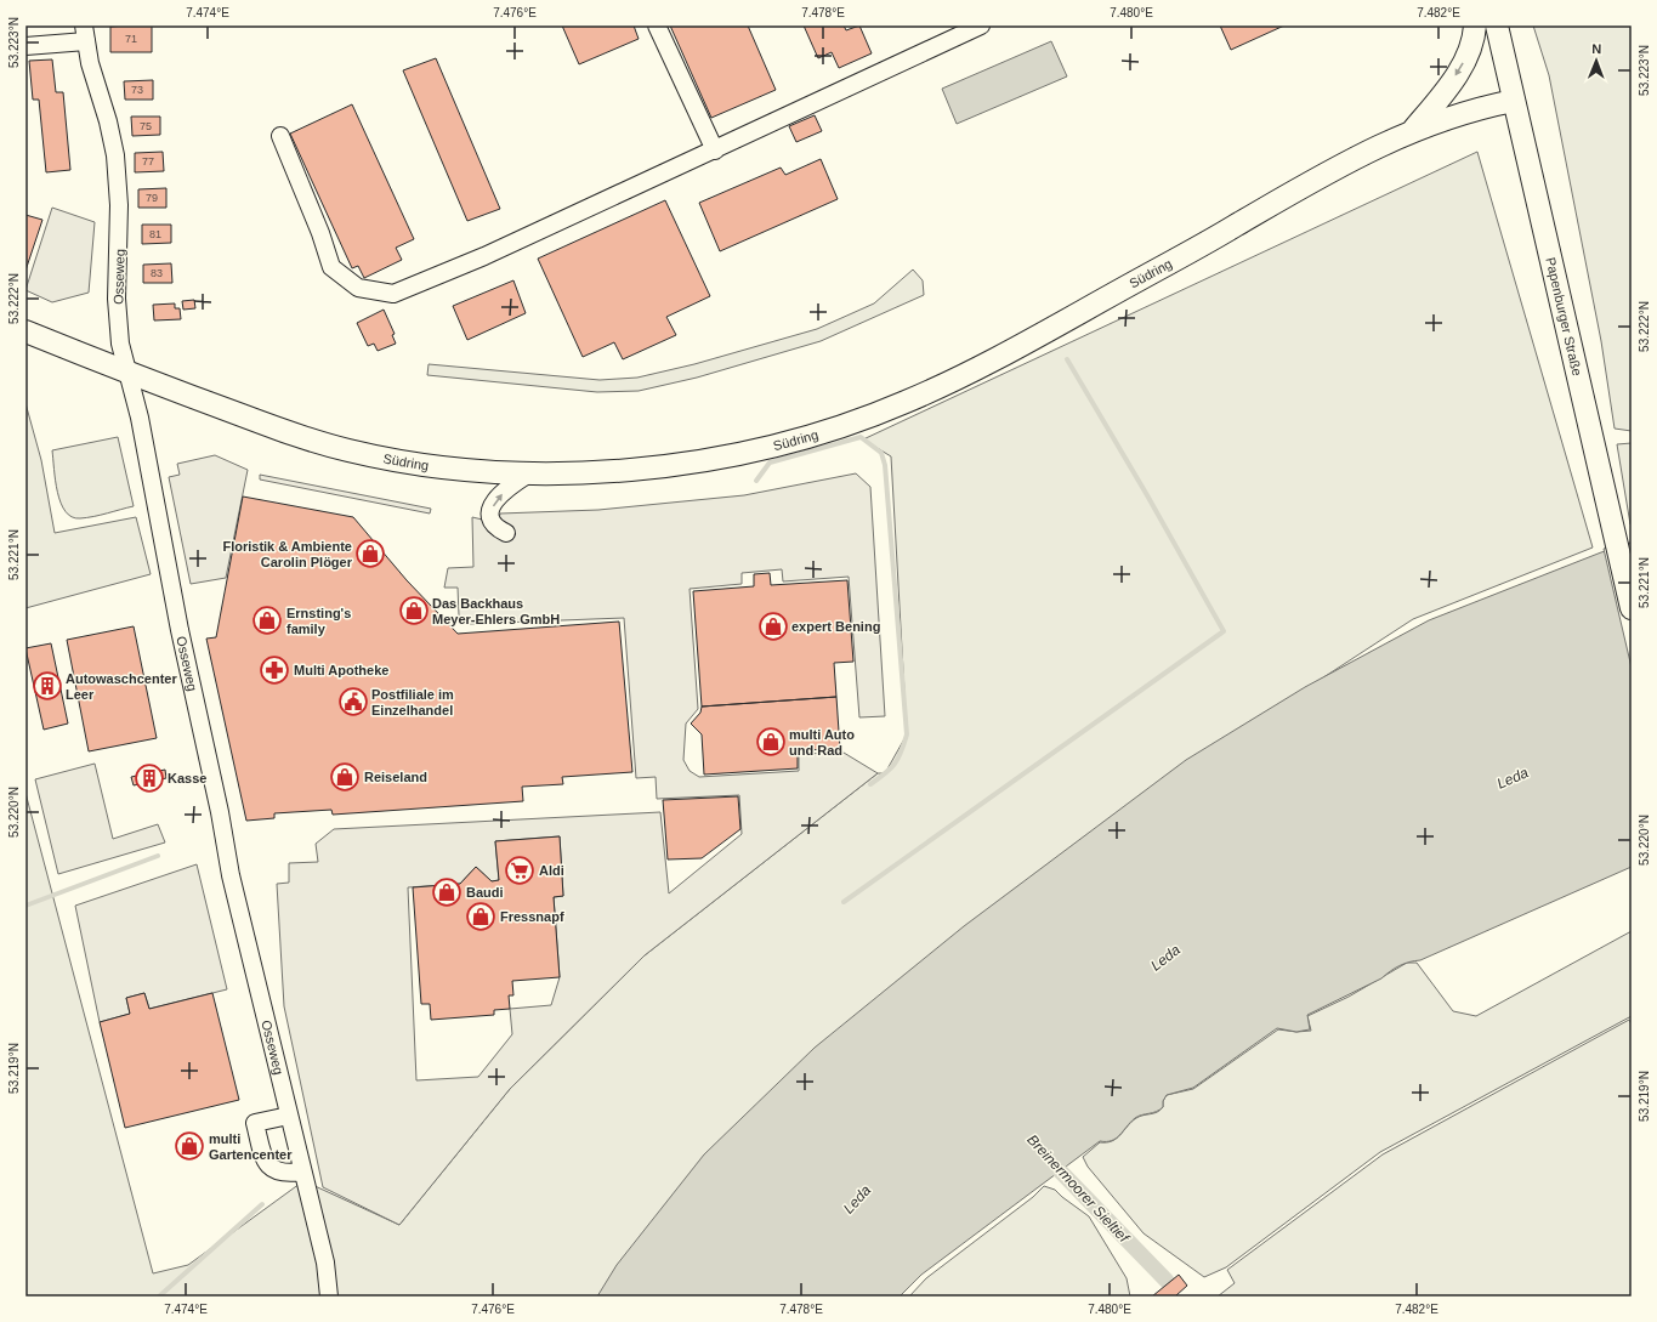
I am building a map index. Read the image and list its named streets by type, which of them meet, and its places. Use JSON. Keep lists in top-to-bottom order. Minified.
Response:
{"streets":{"main road":["Südring","Papenburger Straße"],"street":["Osseweg"]},"crossings":[["Südring","Osseweg"],["Südring","Papenburger Straße"]],"water":["Leda","Breinermoorer Sieltief"],"places":{"shop":["Floristik & Ambiente Carolin Plöger","Das Backhaus Meyer-Ehlers GmbH","Ernsting's family","expert Bening","multi Auto und Rad","Reiseland","Baudi","Fressnapf","multi Gartencenter"],"pharmacy":["Multi Apotheke"],"building":["Autowaschcenter Leer","Kasse"],"public building":["Postfiliale im Einzelhandel"],"supermarket":["Aldi"]},"house_numbers":["71","73","75","77","79","81","83"],"north":"top","coordinates":["7.474°E","7.476°E","7.478°E","7.480°E","7.482°E","53.223°N","53.222°N","53.221°N","53.220°N","53.219°N"]}
